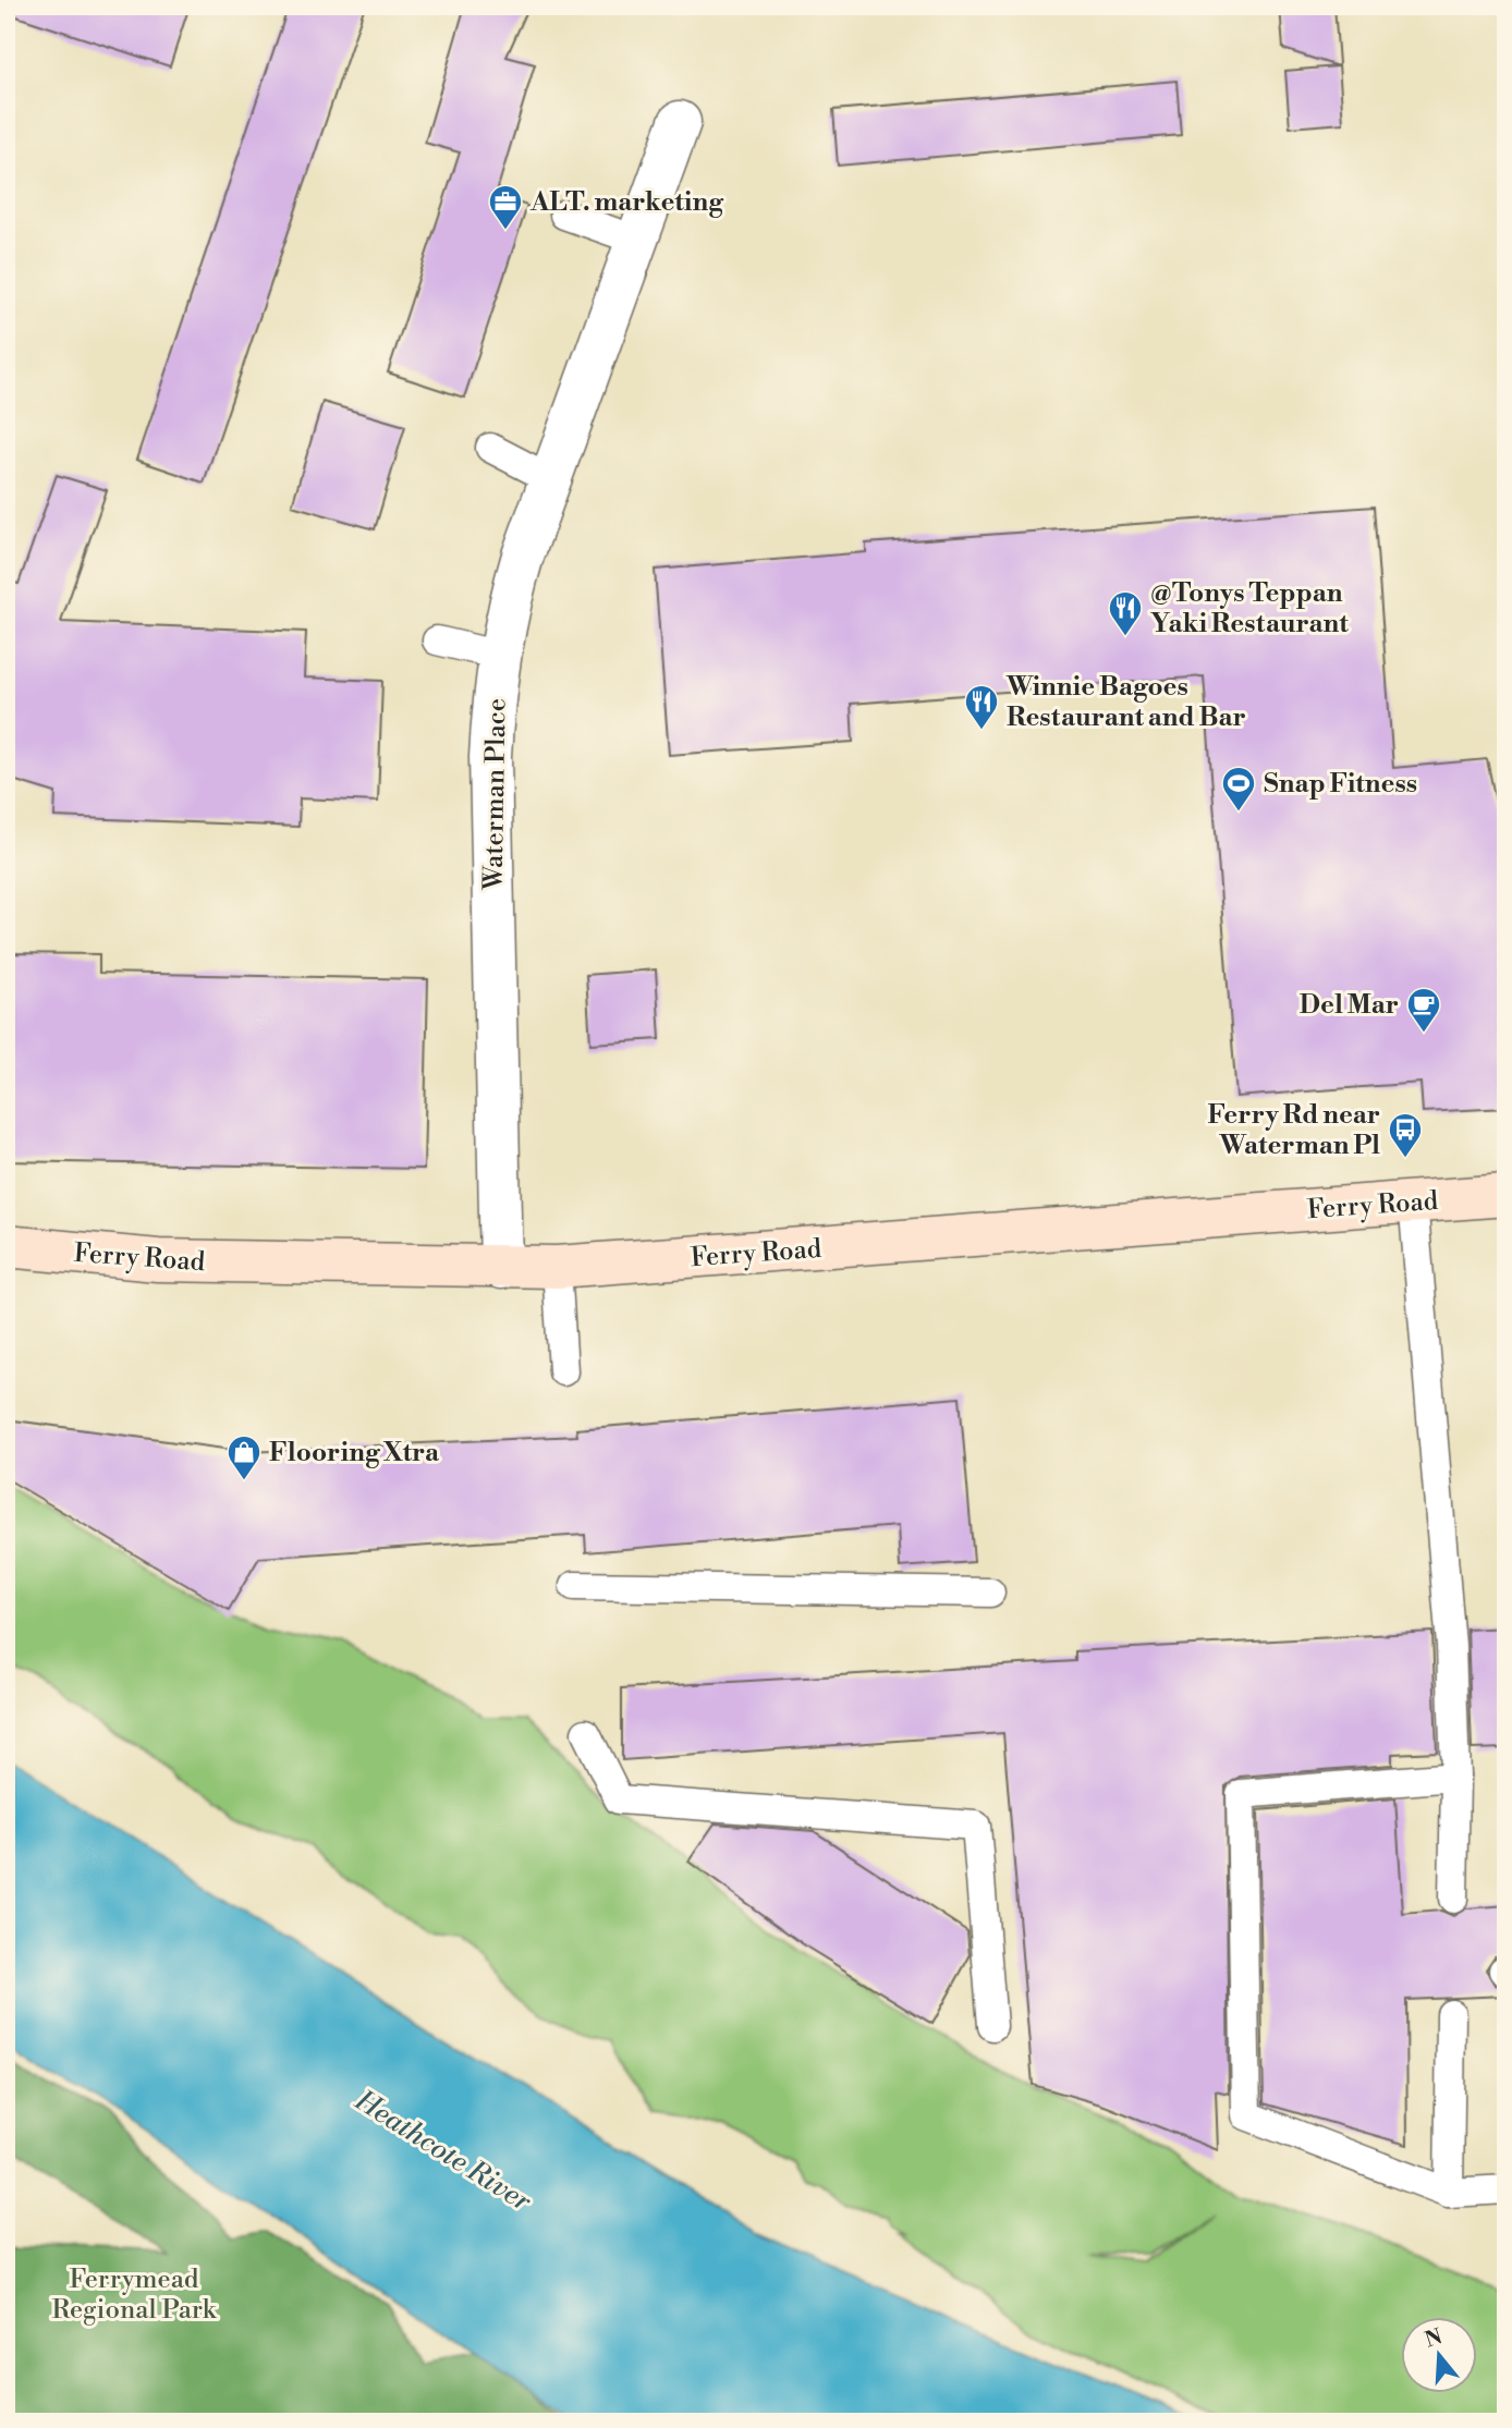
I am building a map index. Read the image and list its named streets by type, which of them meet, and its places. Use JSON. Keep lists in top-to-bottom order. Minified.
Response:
{"streets":{"main road":["Ferry Road"],"street":["Waterman Place"]},"crossings":[["Waterman Place","Ferry Road"]],"water":["Heathcote River"],"parks":["Ferrymead Regional Park"],"places":{"office":["ALT. marketing"],"restaurant":["@Tonys Teppan Yaki Restaurant","Winnie Bagoes Restaurant and Bar"],"sports":["Snap Fitness"],"cafe":["Del Mar"],"bus stop":["Ferry Rd near Waterman Pl"],"shop":["Flooring Xtra"]},"north":"top"}
